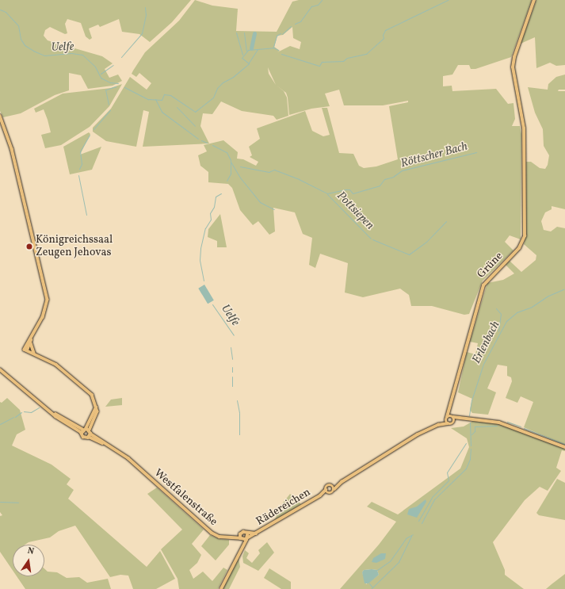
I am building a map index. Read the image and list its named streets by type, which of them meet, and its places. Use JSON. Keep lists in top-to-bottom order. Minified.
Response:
{"streets":{"main road":["Grüne","Westfalenstraße","Rädereichen"]},"crossings":[["Westfalenstraße","Rädereichen"]],"water":["Uelfe","Röttscher Bach","Pottsiepen","Erlenbach"],"places":["Königreichssaal Zeugen Jehovas"],"north":"top"}
